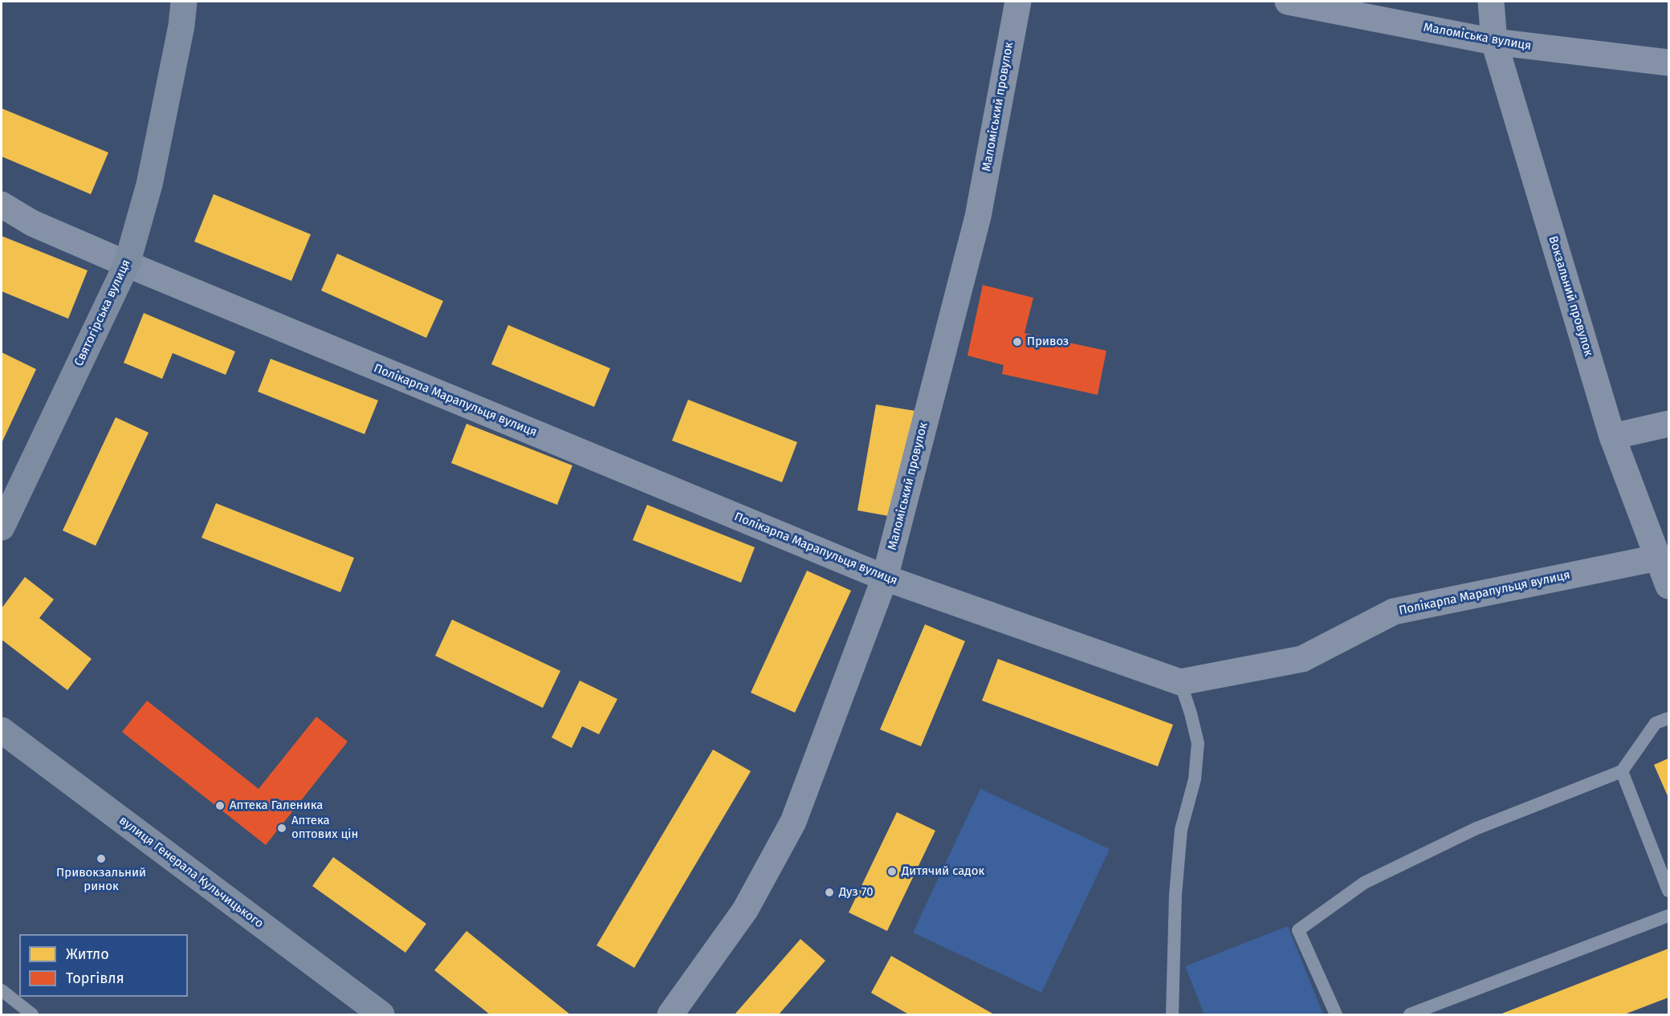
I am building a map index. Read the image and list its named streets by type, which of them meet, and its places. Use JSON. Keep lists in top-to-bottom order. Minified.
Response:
{"streets":{"street":["Маломіська вулиця","Маломіський провулок","Вокзальний провулок","Святогірська вулиця","Полікарпа Марапульця вулиця","вулиця Генерала Кульчицького"]},"crossings":[["Маломіська вулиця","Вокзальний провулок"],["Маломіський провулок","Полікарпа Марапульця вулиця"],["Вокзальний провулок","Полікарпа Марапульця вулиця"],["Святогірська вулиця","Полікарпа Марапульця вулиця"]],"places":["Привоз","Аптека Галеника","Аптека оптових цін","Привокзальний ринок","Дитячий садок","Дуз 70"],"legend":["Житло","Торгівля"]}
